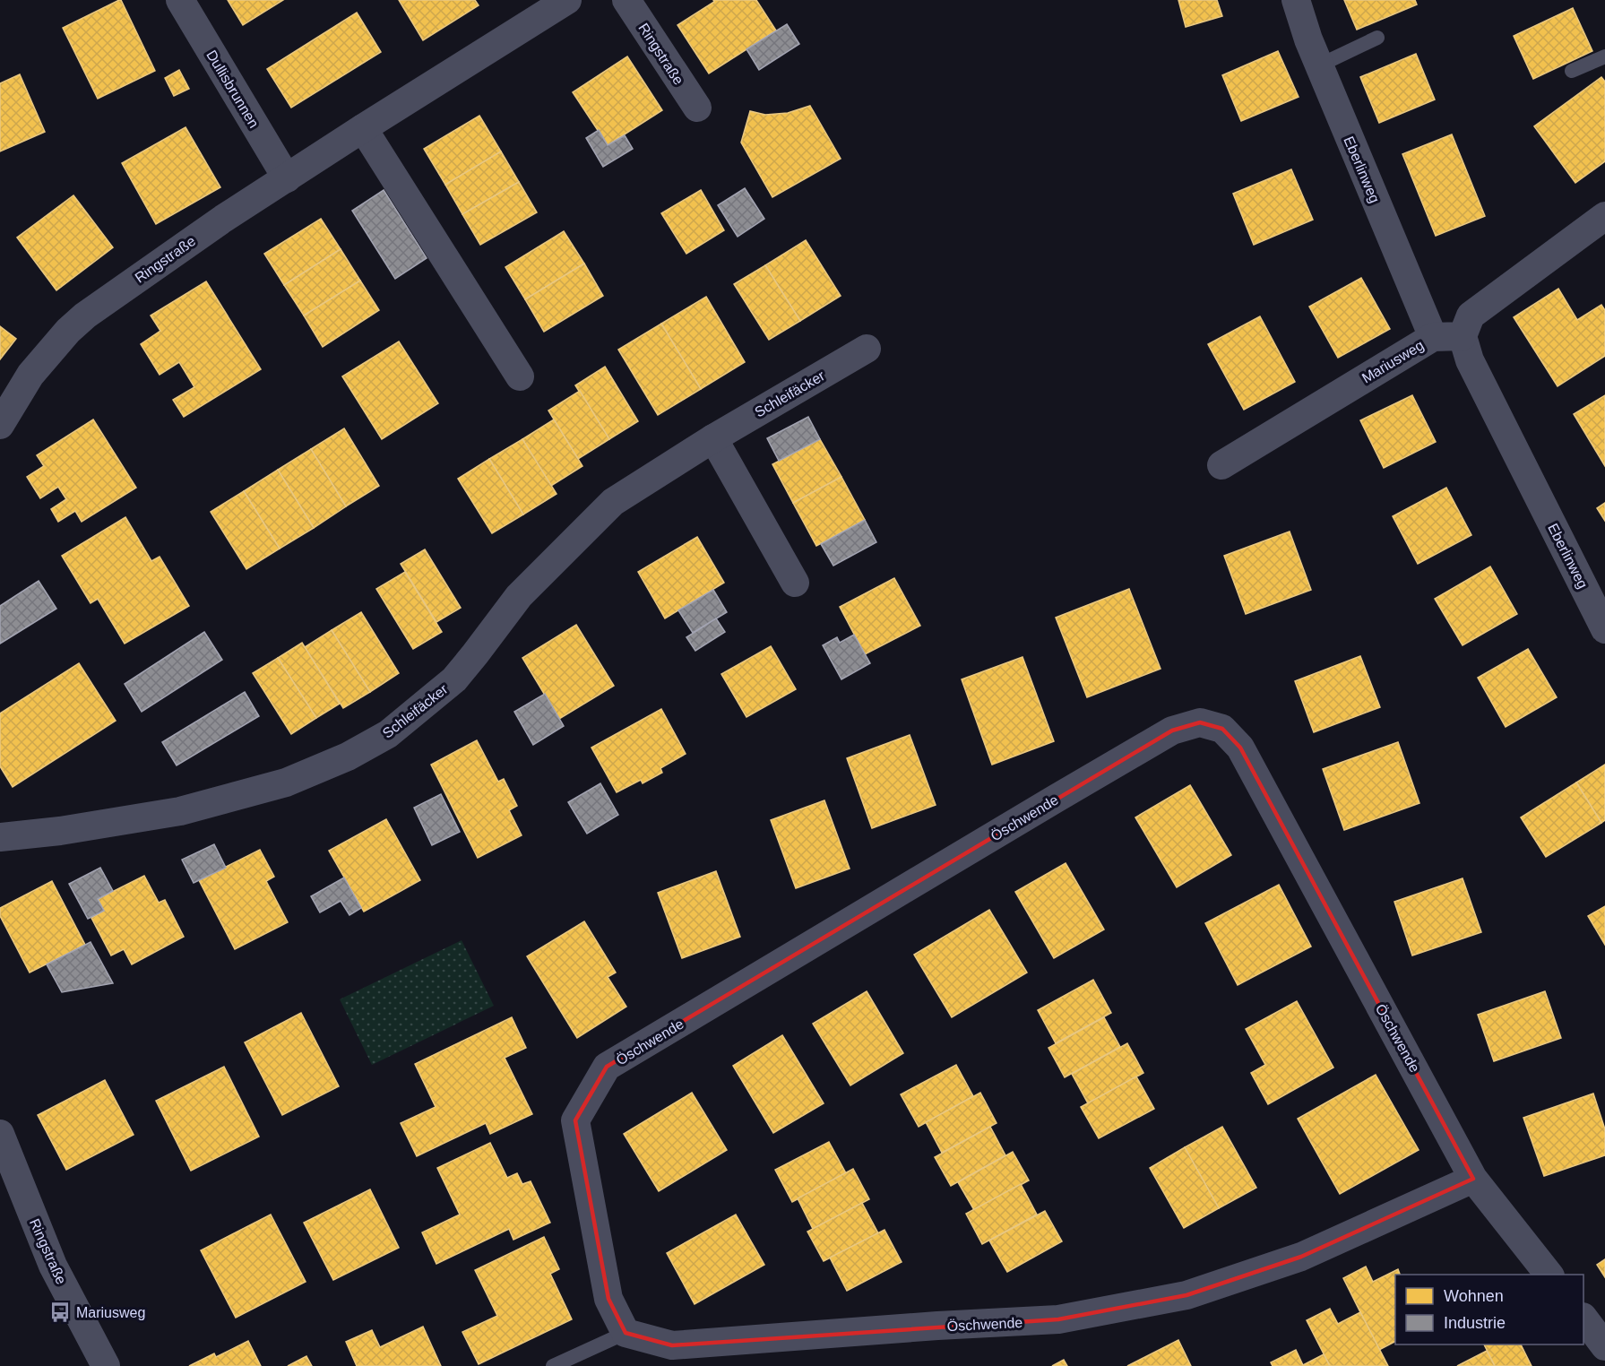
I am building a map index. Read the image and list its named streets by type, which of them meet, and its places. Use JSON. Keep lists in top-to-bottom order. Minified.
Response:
{"streets":{"street":["Ringstraße","Dullisbrunnen","Eberlinweg","Mariusweg","Schleifäcker","Öschwende"]},"crossings":[["Ringstraße","Dullisbrunnen"],["Eberlinweg","Mariusweg"]],"places":{"bus stop":["Mariusweg"]},"legend":["Wohnen","Industrie"]}
